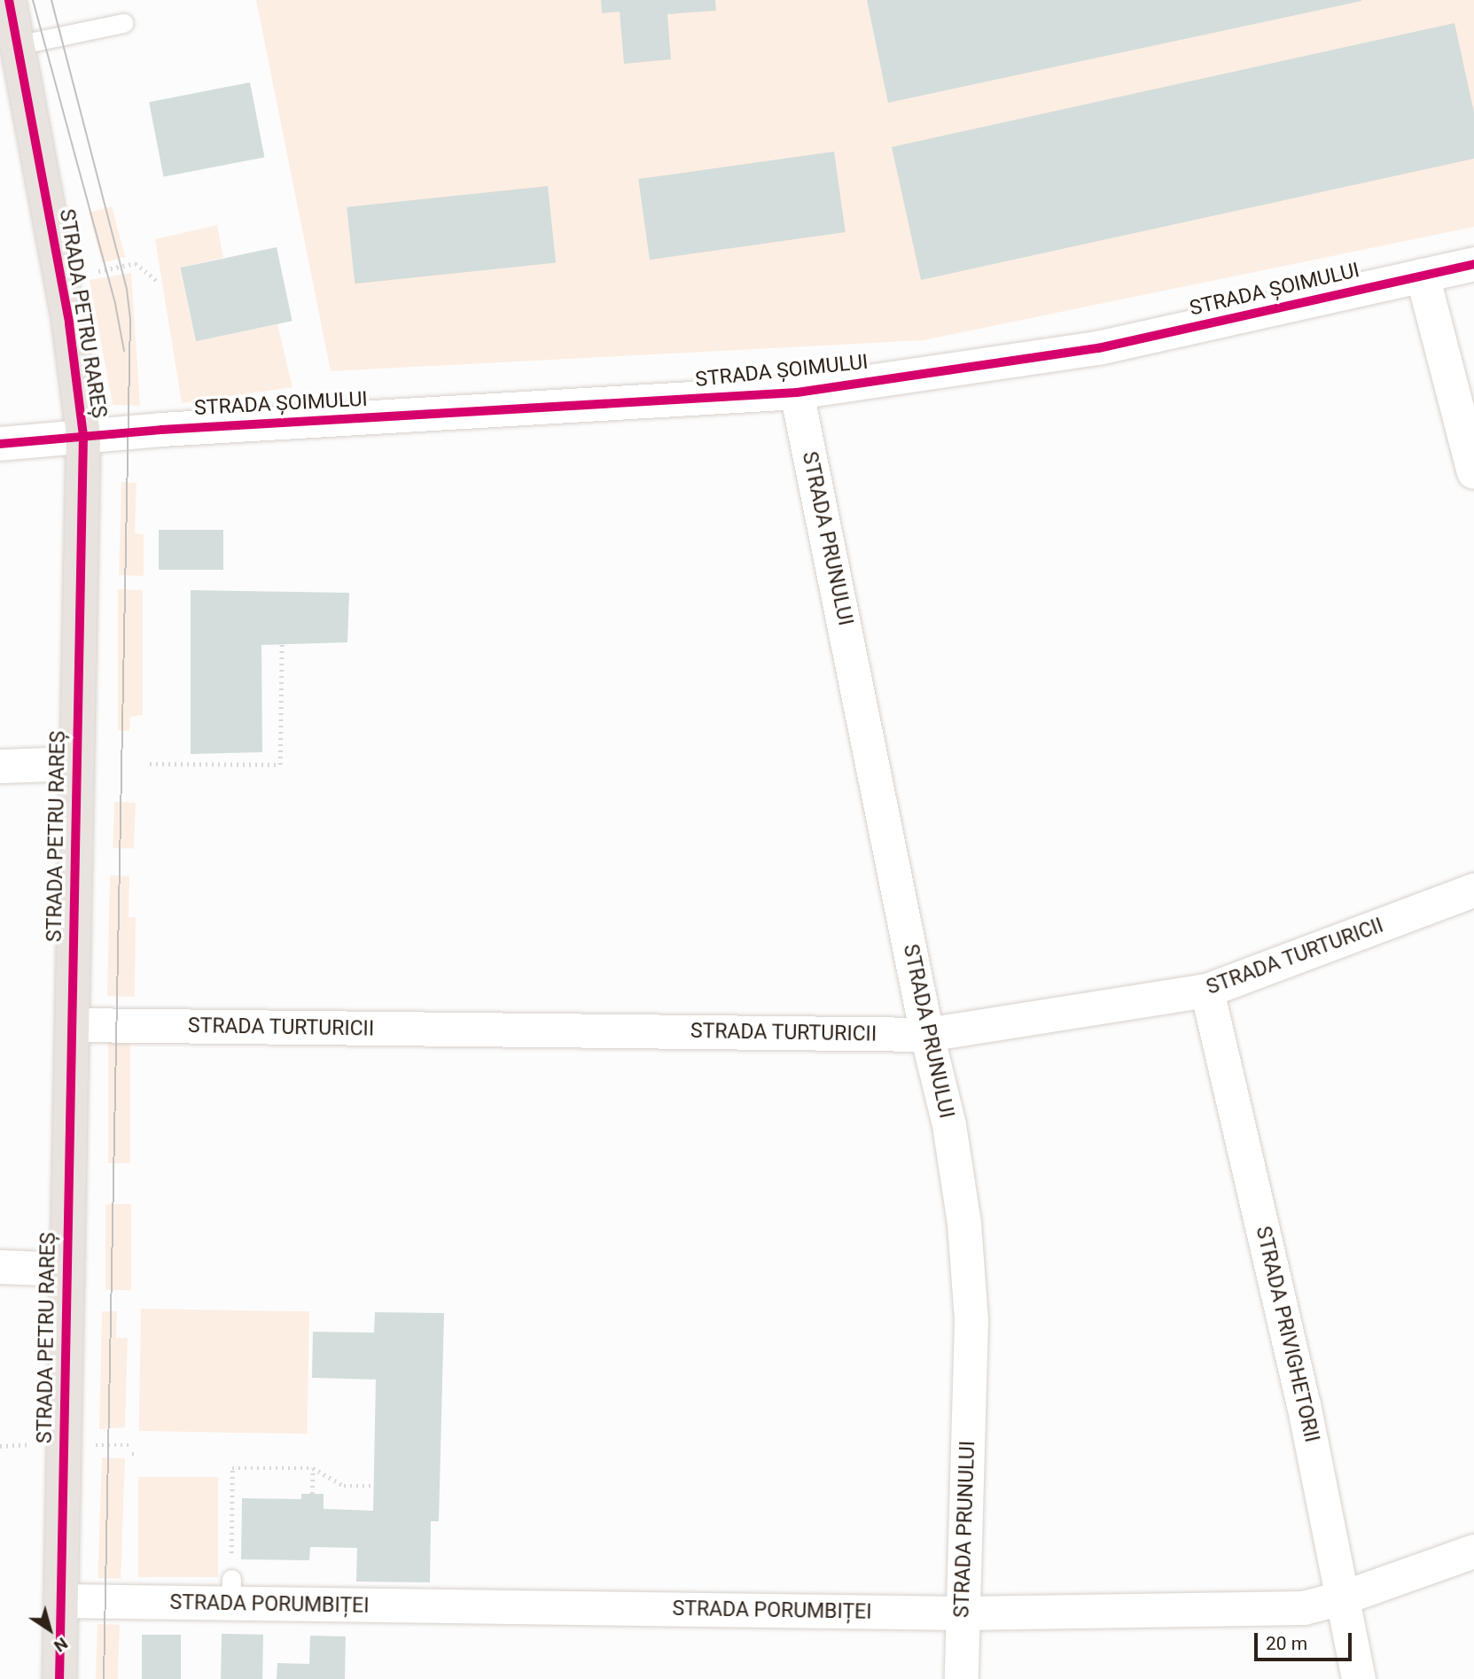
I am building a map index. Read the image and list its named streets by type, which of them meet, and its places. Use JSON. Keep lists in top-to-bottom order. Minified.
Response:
{"streets":{"main road":["STRADA PETRU RAREȘ"],"street":["STRADA ȘOIMULUI","STRADA PRUNULUI","STRADA TURTURICII","STRADA PRIVIGHETORII","STRADA PORUMBIȚEI"]},"crossings":[["STRADA ȘOIMULUI","STRADA PETRU RAREȘ"],["STRADA ȘOIMULUI","STRADA PRUNULUI"],["STRADA PETRU RAREȘ","STRADA TURTURICII"],["STRADA PETRU RAREȘ","STRADA PORUMBIȚEI"],["STRADA PRUNULUI","STRADA TURTURICII"],["STRADA PRUNULUI","STRADA PORUMBIȚEI"],["STRADA TURTURICII","STRADA PRIVIGHETORII"],["STRADA PRIVIGHETORII","STRADA PORUMBIȚEI"]],"scale_bar":"20 m","north":"bottom right"}
